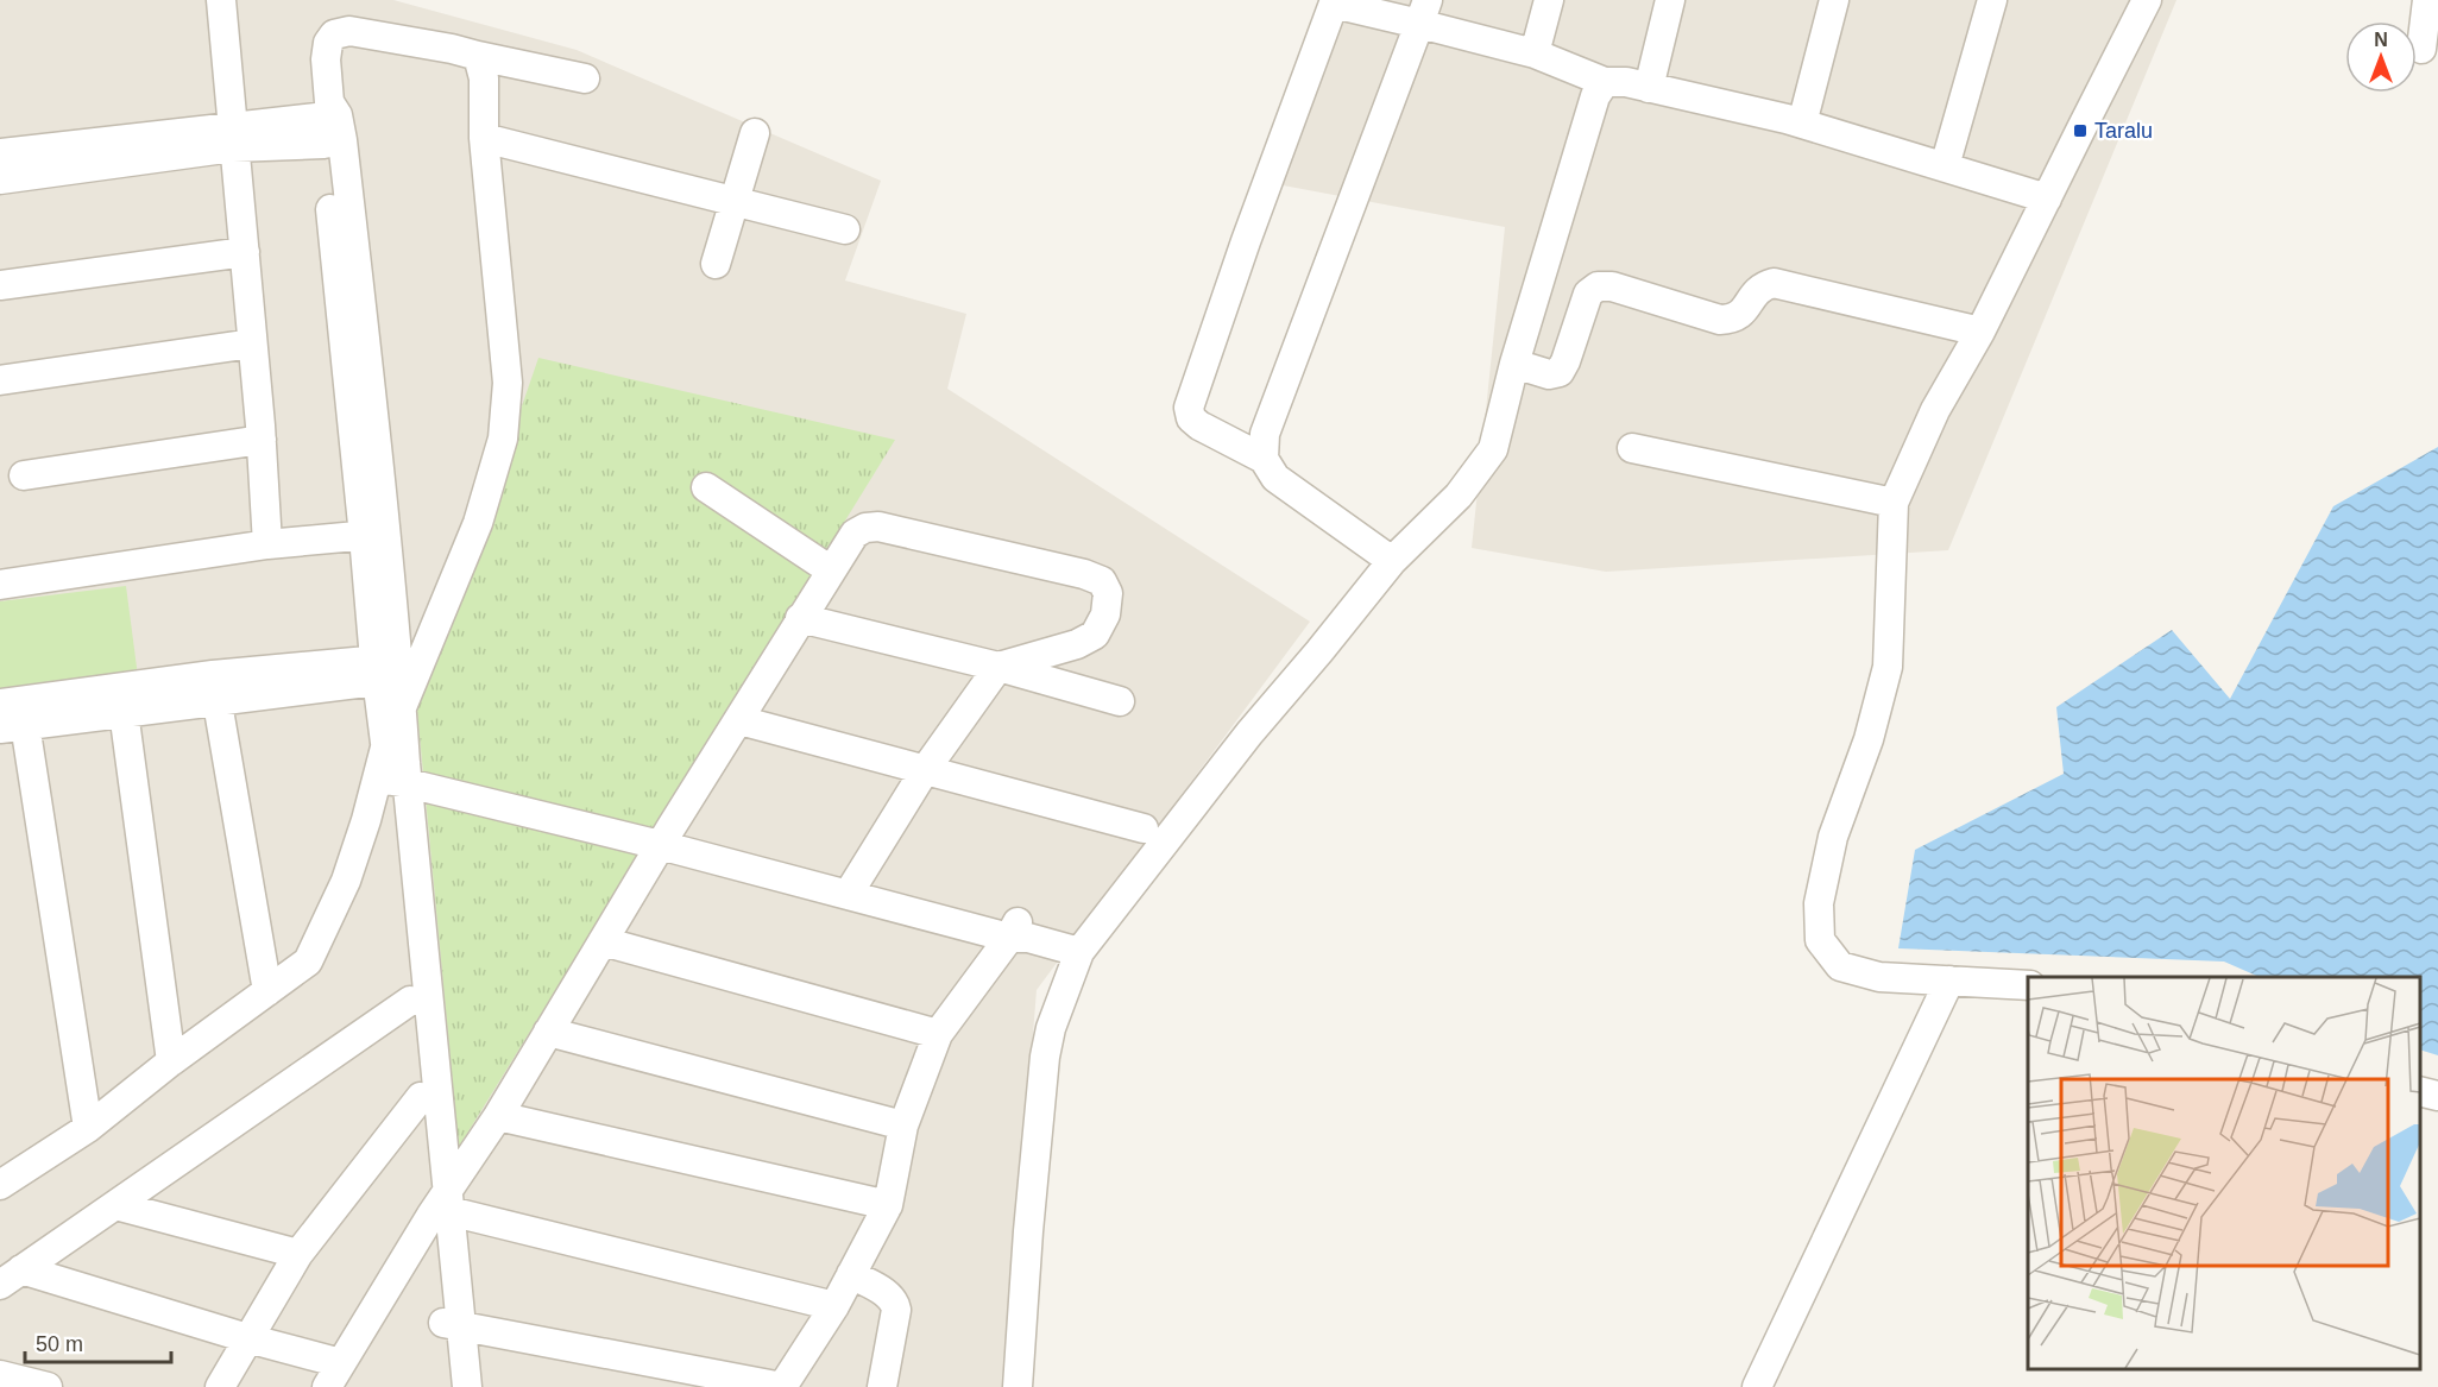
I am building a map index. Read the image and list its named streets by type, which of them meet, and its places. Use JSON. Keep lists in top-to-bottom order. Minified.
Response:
{"places":{"transit":["Taralu"]},"scale_bar":"50 m","north":"top"}
